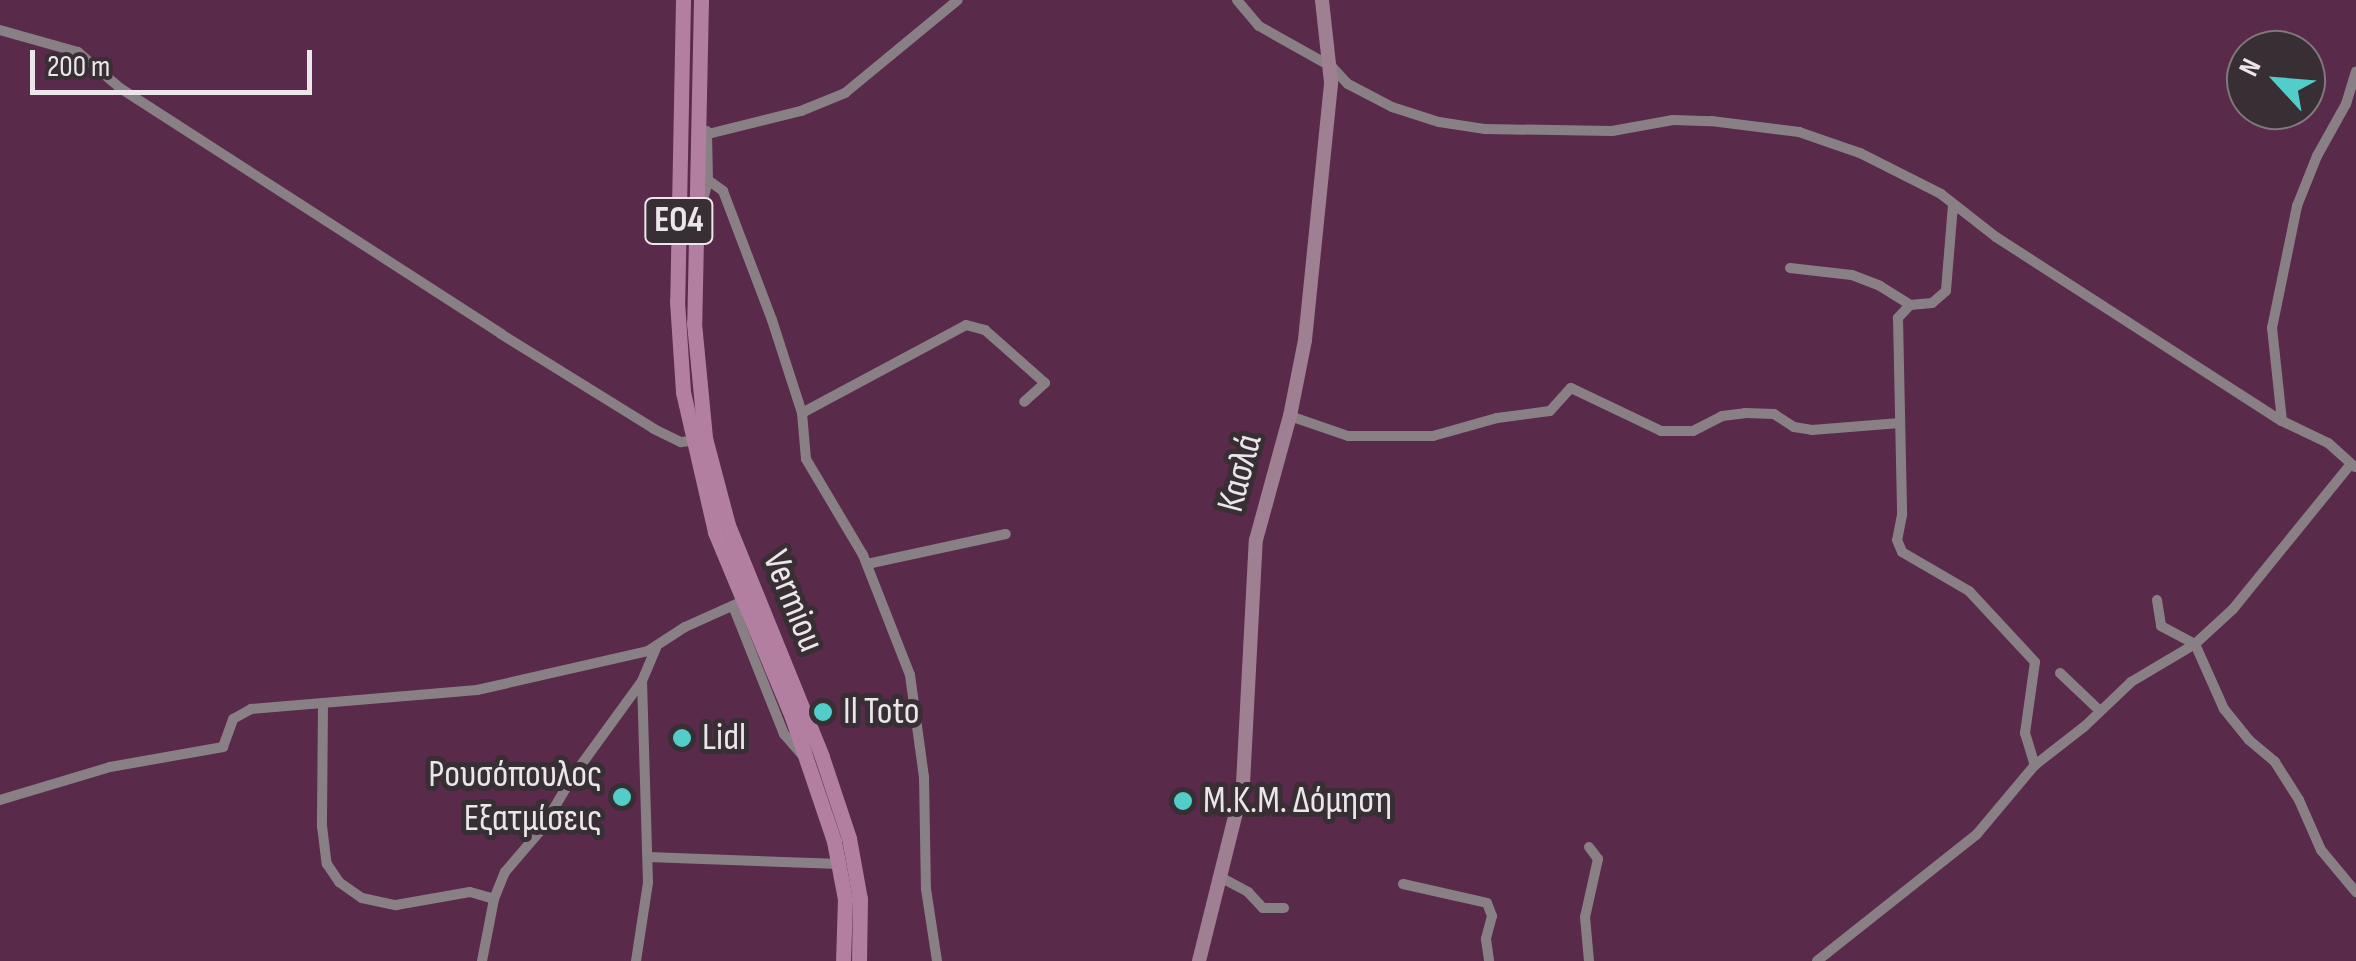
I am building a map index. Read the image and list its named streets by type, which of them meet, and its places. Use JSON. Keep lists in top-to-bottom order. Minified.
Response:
{"streets":{"main road":["ΕΟ4","Vermiou"],"street":["Κασλά"]},"crossings":[["ΕΟ4","Vermiou"]],"places":["Il Toto","Lidl","Ρουσόπουλος Εξατμίσεις","Μ.Κ.Μ. Δόμηση"],"scale_bar":"200 m","north":"top left"}
